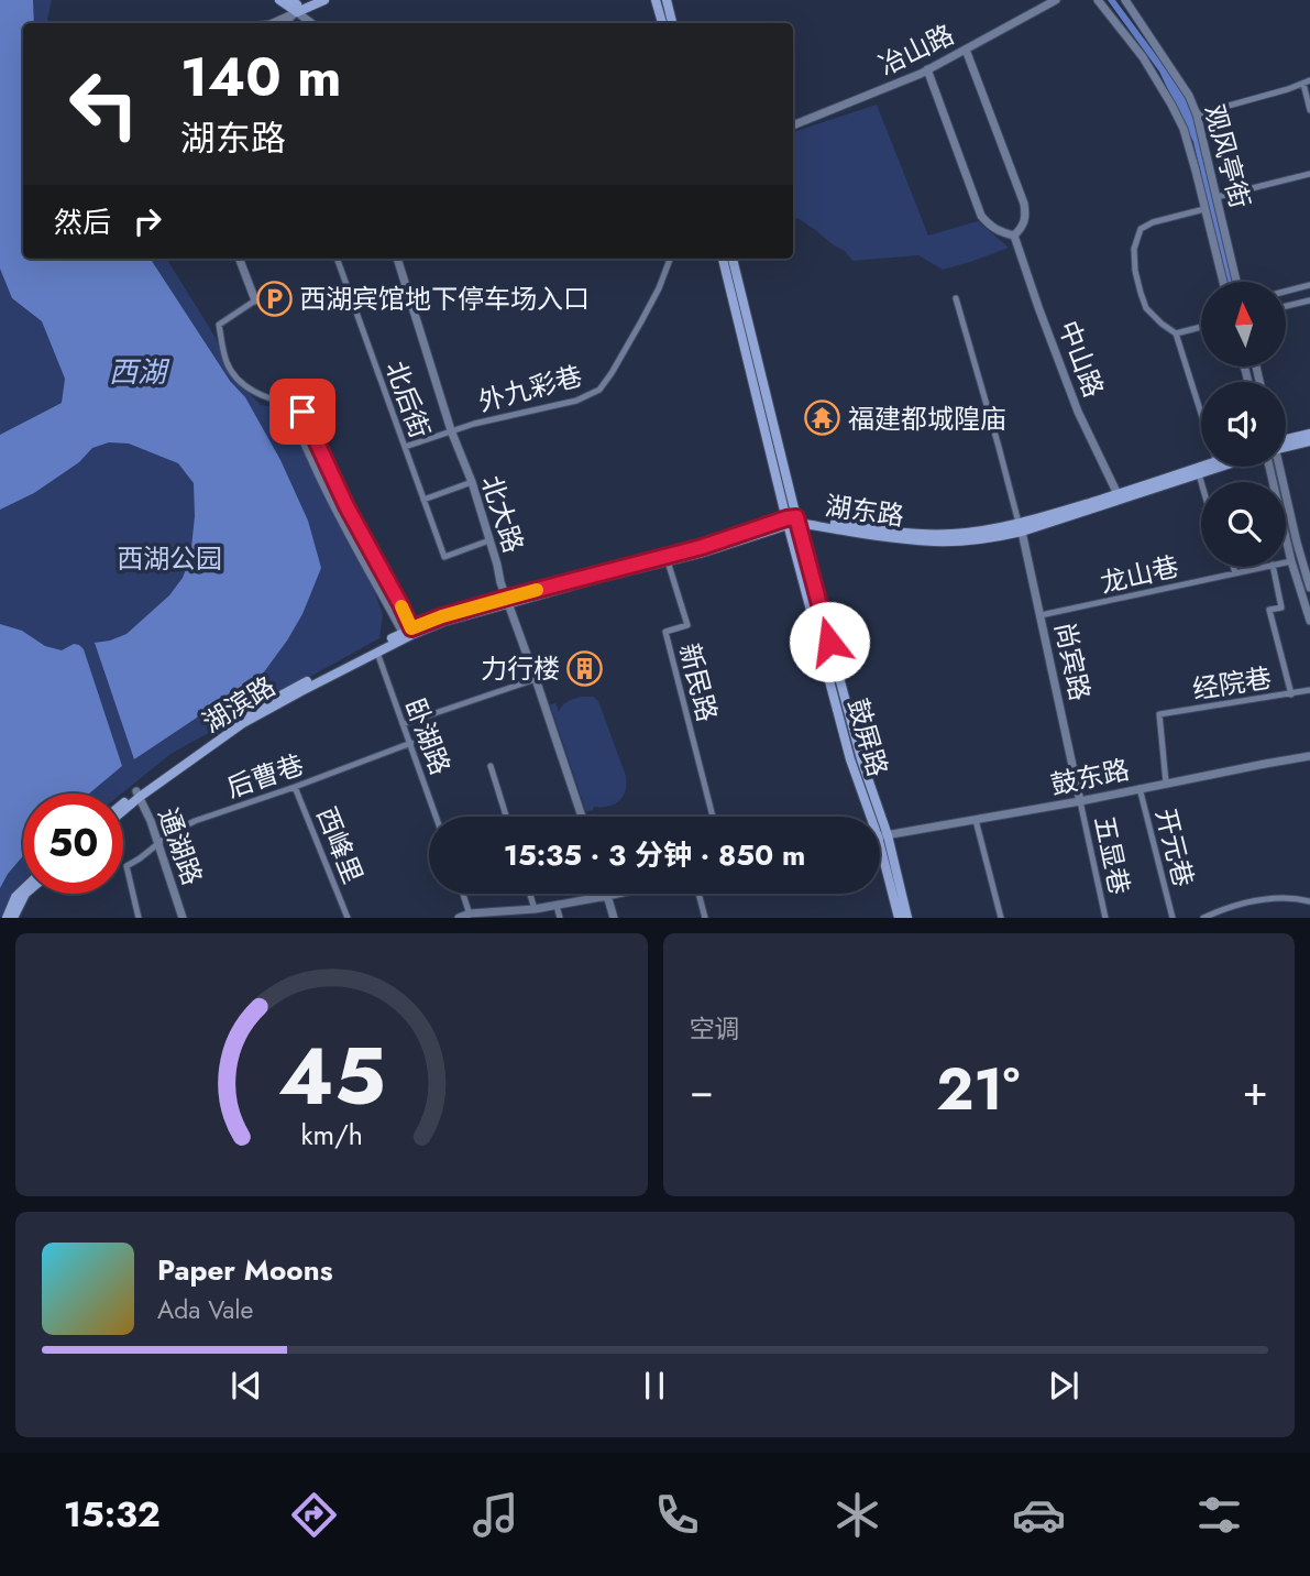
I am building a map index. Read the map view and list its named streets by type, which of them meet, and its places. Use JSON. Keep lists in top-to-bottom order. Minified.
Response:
{"streets":{"main road":["湖东路","湖滨路","鼓屏路"],"street":["冶山路","观风亭街","中山路","外九彩巷","北后街","北大路","龙山巷","尚宾路","新民路","经院巷","卧湖路","后曹巷","鼓东路","西峰里","通湖路","开元巷","五显巷"]},"crossings":[["中山路","湖东路"],["外九彩巷","北后街"],["外九彩巷","北大路"],["北后街","北大路"],["湖东路","北大路"],["湖东路","尚宾路"],["湖东路","新民路"],["湖东路","湖滨路"],["湖东路","鼓屏路"],["龙山巷","尚宾路"],["尚宾路","鼓东路"],["尚宾路","五显巷"],["经院巷","鼓东路"],["湖滨路","卧湖路"],["湖滨路","通湖路"],["卧湖路","后曹巷"],["鼓屏路","鼓东路"],["后曹巷","西峰里"],["后曹巷","通湖路"],["鼓东路","开元巷"],["鼓东路","五显巷"]],"water":["西湖"],"parks":["西湖公园"],"places":{"parking":["西湖宾馆地下停车场入口"],"temple":["福建都城隍庙"],"building":["力行楼"]},"north":"top","page":{"turn":["140 m","湖东路"],"then":"然后","limit":"50","trip":"15:35 · 3 分钟 · 850 m","tile":"空调","heat":["−","21°","+"],"song":["Paper Moons","Ada Vale"],"tabs":"15:32","gauge":["45","km/h"]}}
